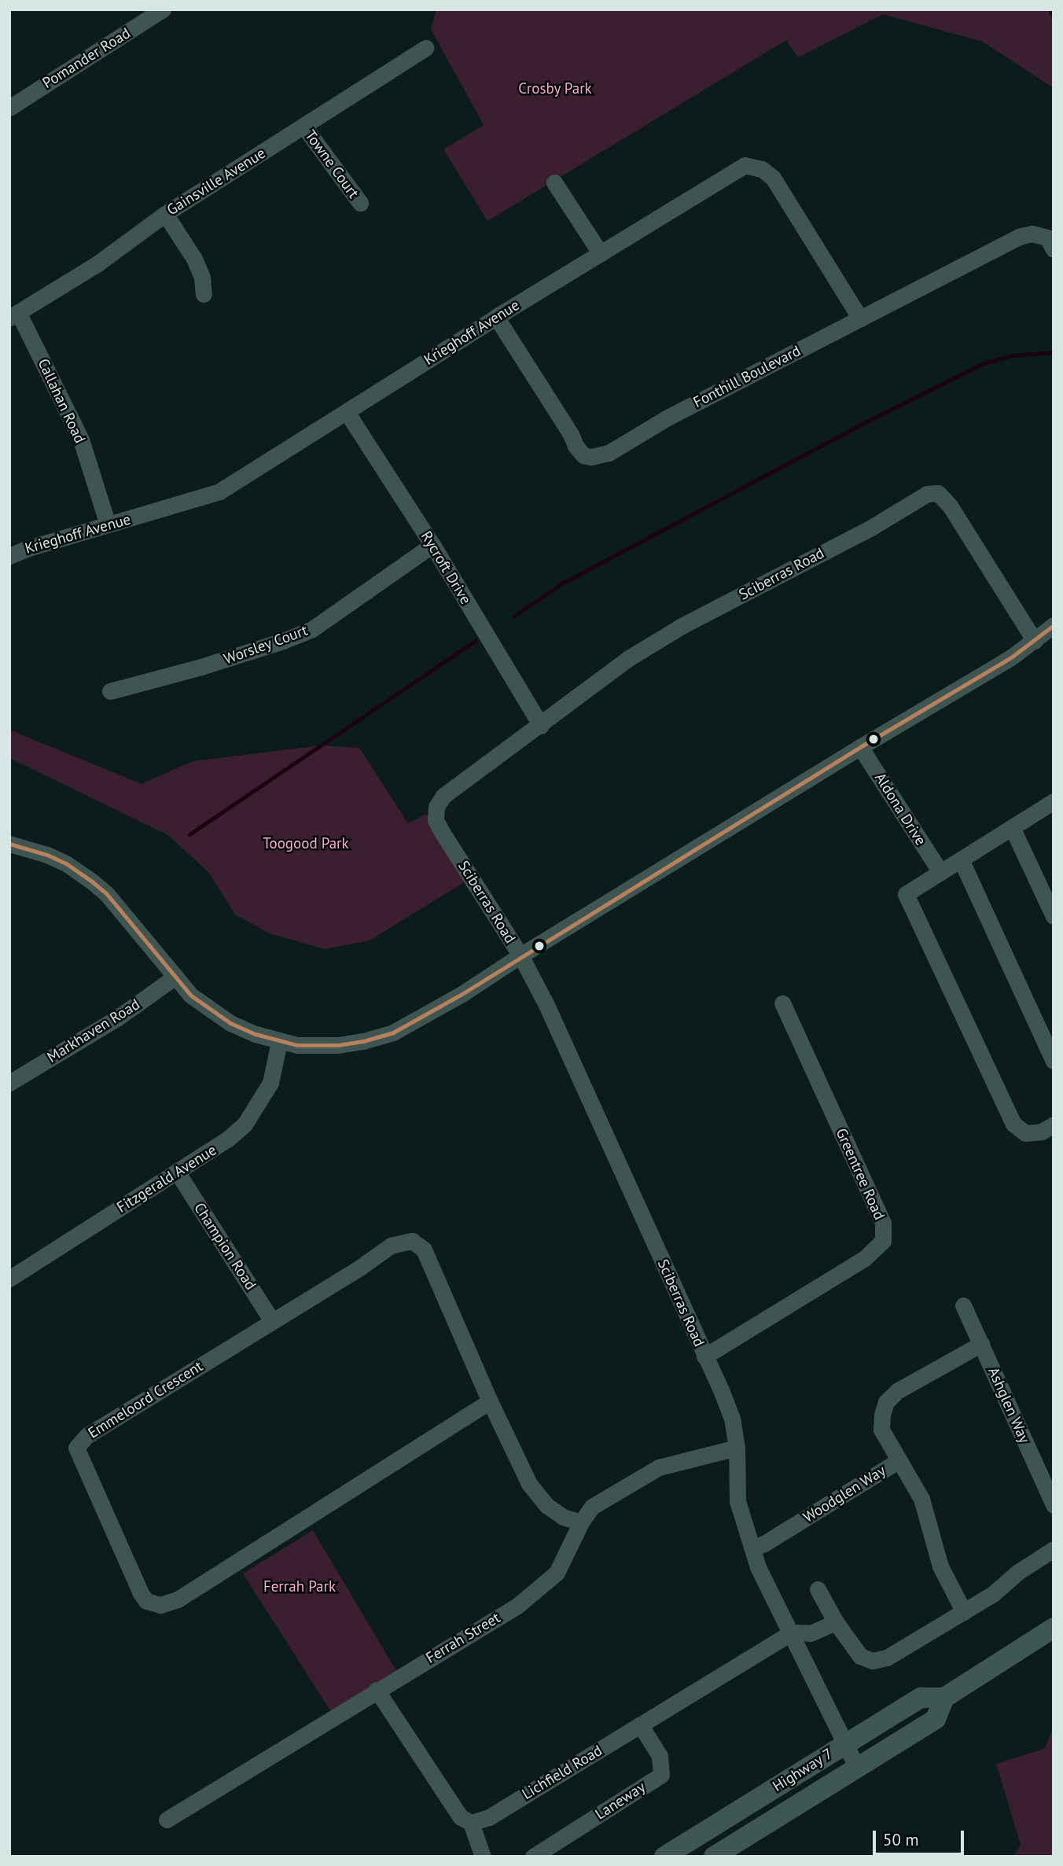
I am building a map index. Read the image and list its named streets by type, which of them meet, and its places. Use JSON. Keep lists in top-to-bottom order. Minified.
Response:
{"streets":{"main road":["Highway 7"],"street":["Pomander Road","Towne Court","Gainsville Avenue","Krieghoff Avenue","Fonthill Boulevard","Callahan Road","Rycroft Drive","Sciberras Road","Worsley Court","Aldona Drive","Markhaven Road","Greentree Road","Fitzgerald Avenue","Champion Road","Emmeloord Crescent","Ashglen Way","Woodglen Way","Ferrah Street","Lichfield Road","Laneway"]},"crossings":[["Towne Court","Gainsville Avenue"],["Gainsville Avenue","Callahan Road"],["Krieghoff Avenue","Fonthill Boulevard"],["Krieghoff Avenue","Callahan Road"],["Krieghoff Avenue","Rycroft Drive"],["Rycroft Drive","Sciberras Road"],["Rycroft Drive","Worsley Court"],["Sciberras Road","Greentree Road"],["Sciberras Road","Woodglen Way"],["Sciberras Road","Ferrah Street"],["Sciberras Road","Highway 7"],["Sciberras Road","Lichfield Road"],["Fitzgerald Avenue","Champion Road"],["Champion Road","Emmeloord Crescent"],["Emmeloord Crescent","Ferrah Street"],["Ashglen Way","Woodglen Way"],["Lichfield Road","Laneway"]],"parks":["Crosby Park","Toogood Park","Ferrah Park"],"scale_bar":"50 m"}
